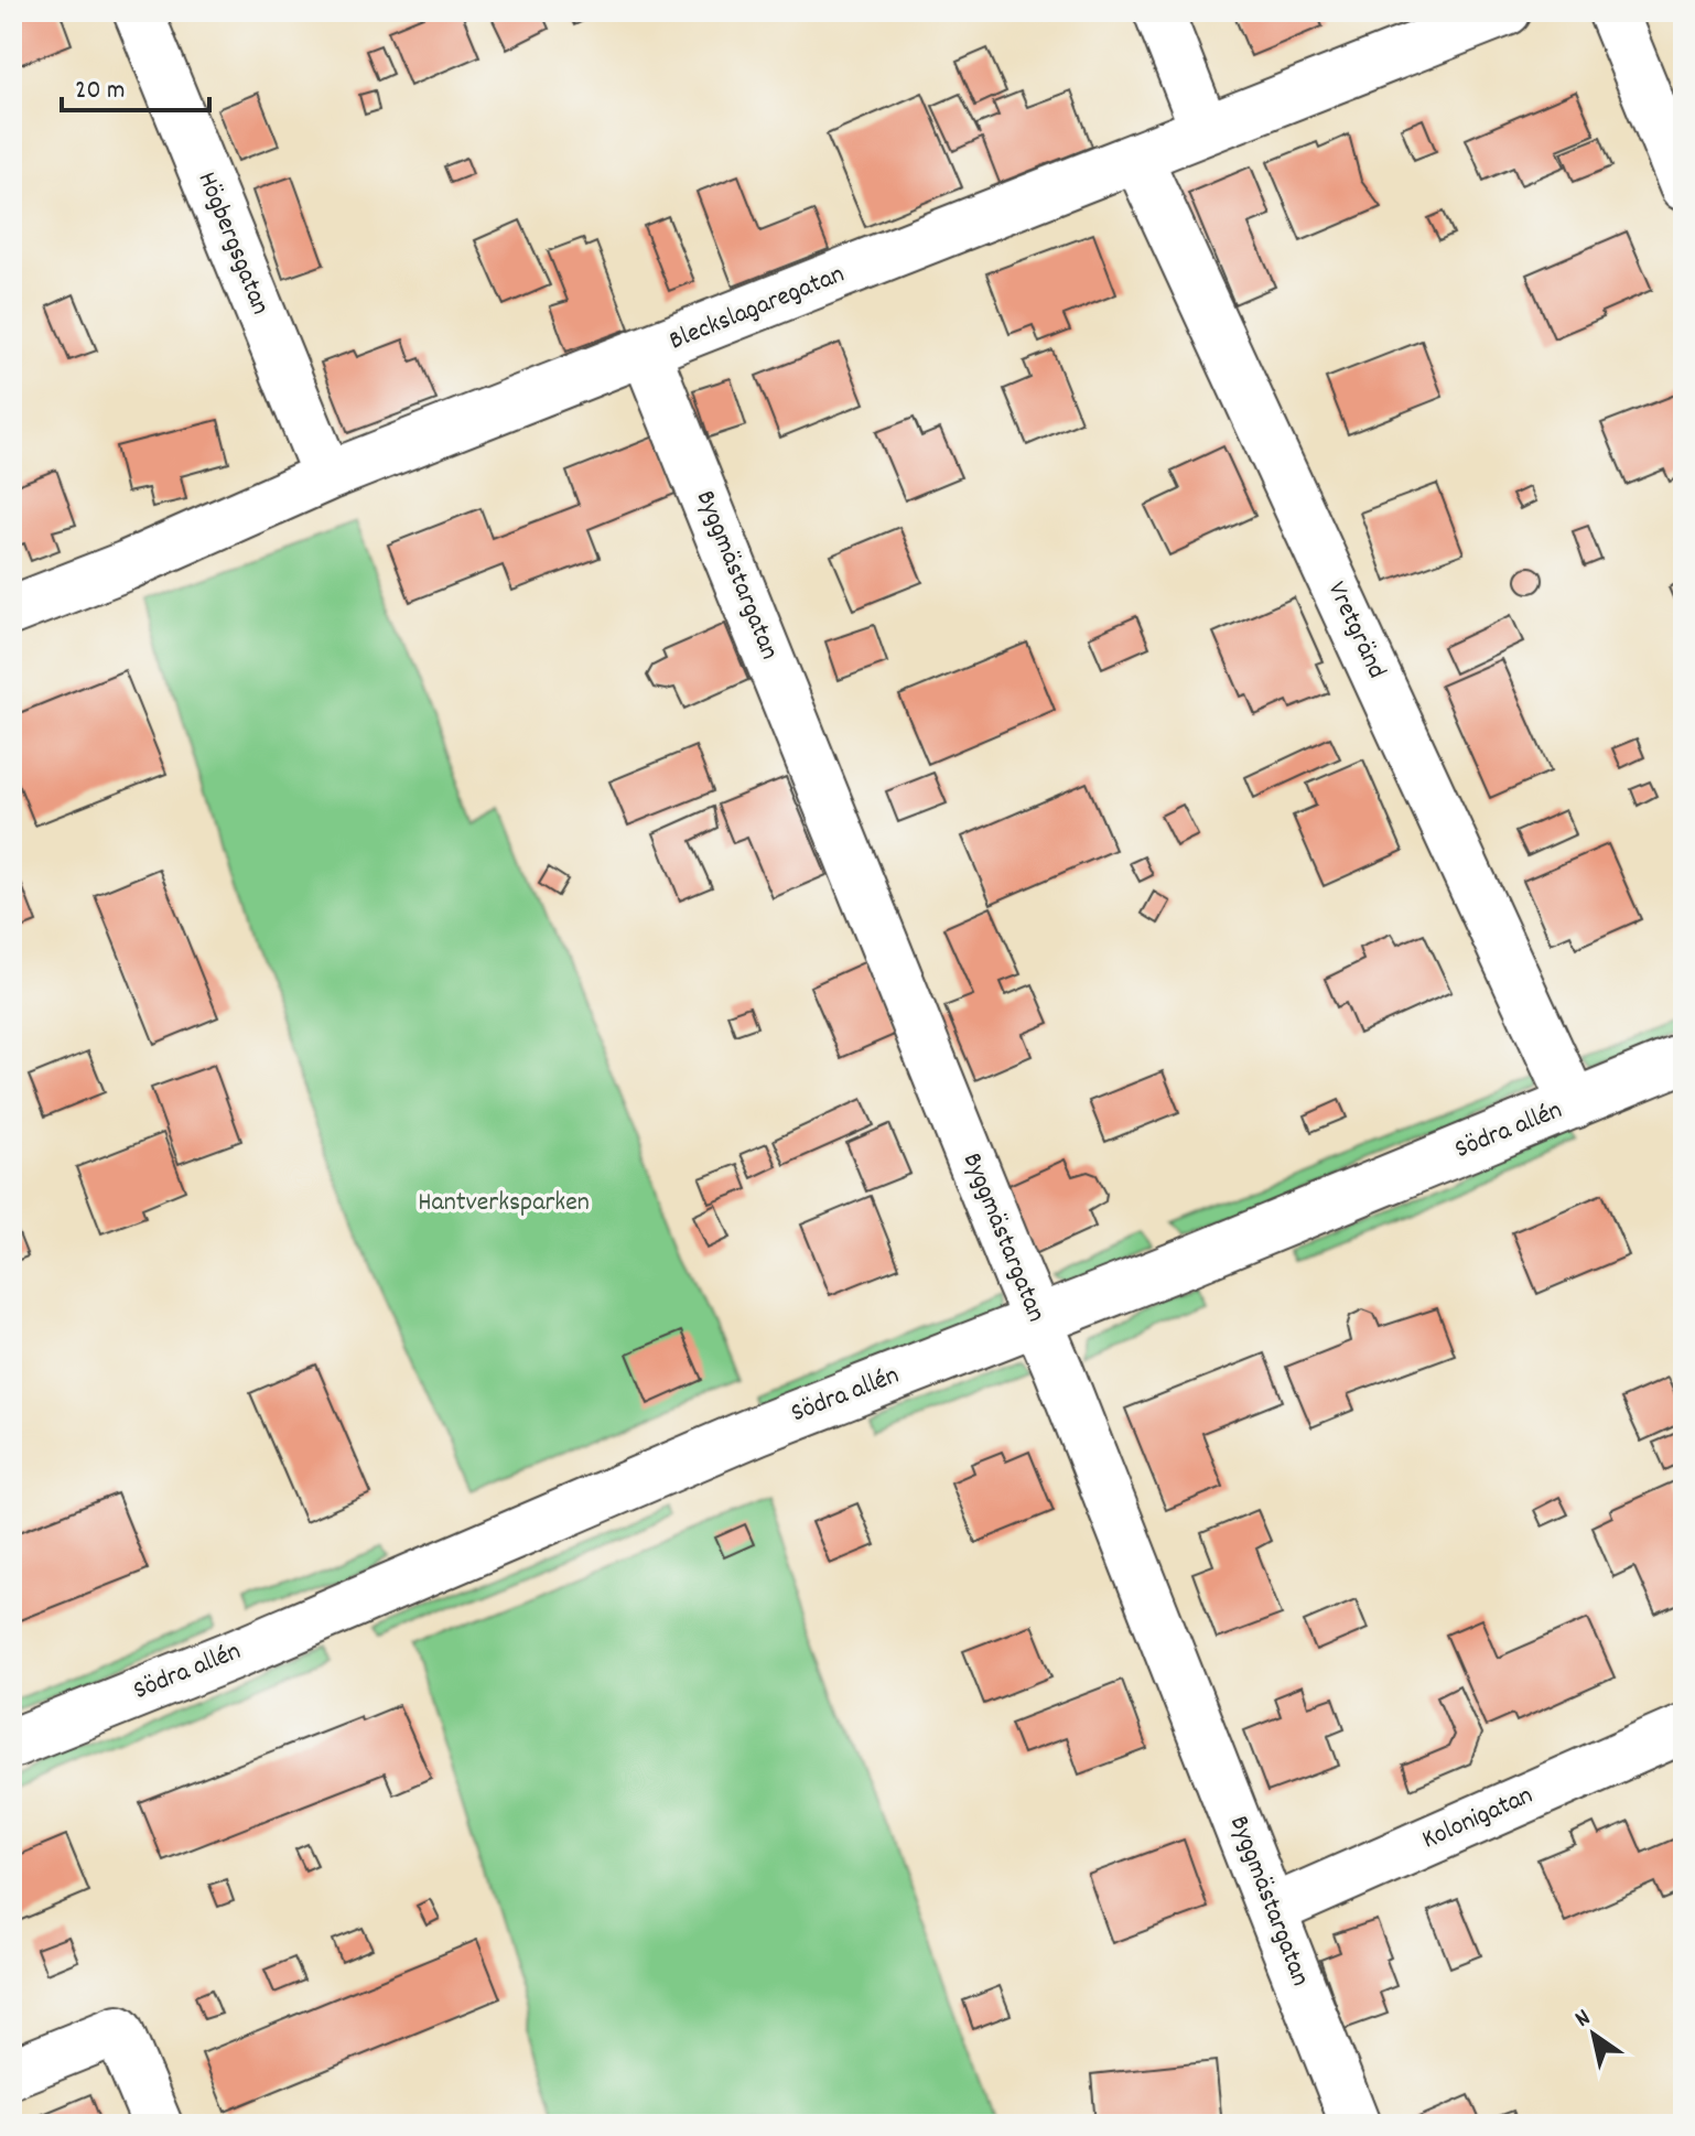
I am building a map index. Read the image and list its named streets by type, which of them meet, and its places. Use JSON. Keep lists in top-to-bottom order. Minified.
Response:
{"streets":{"street":["Högbergsgatan","Bleckslagaregatan","Byggmästargatan","Vretgränd","Södra allén","Kolonigatan"]},"crossings":[["Högbergsgatan","Bleckslagaregatan"],["Bleckslagaregatan","Byggmästargatan"],["Bleckslagaregatan","Vretgränd"],["Byggmästargatan","Södra allén"],["Byggmästargatan","Kolonigatan"],["Vretgränd","Södra allén"]],"parks":["Hantverksparken"],"scale_bar":"20 m","north":"top left"}
